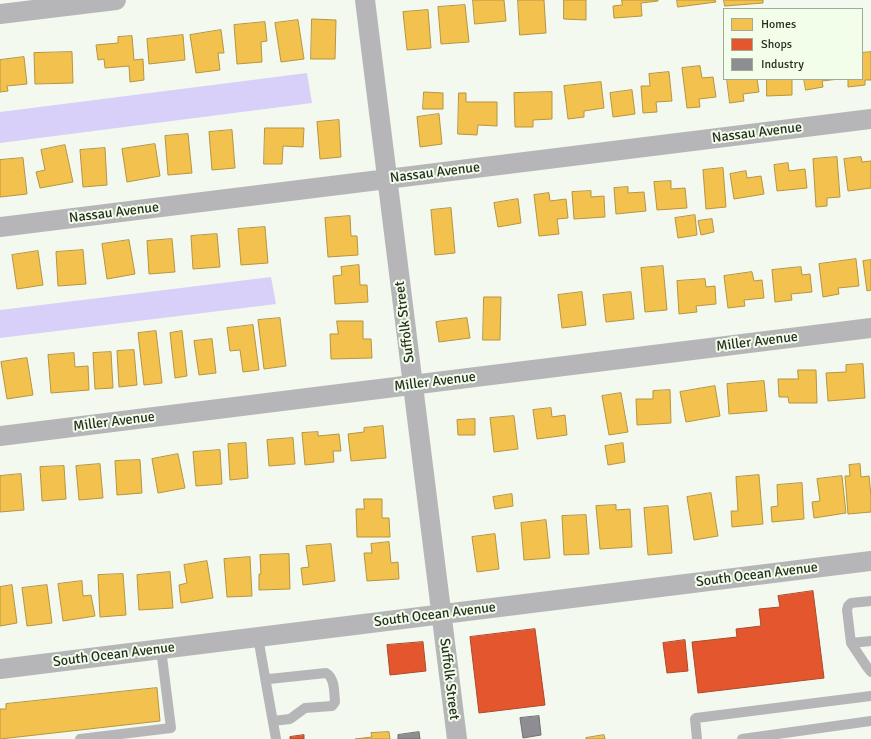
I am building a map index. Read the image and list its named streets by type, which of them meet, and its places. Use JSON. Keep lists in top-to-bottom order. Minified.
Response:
{"streets":{"street":["Nassau Avenue","Suffolk Street","Miller Avenue","South Ocean Avenue"]},"crossings":[["Nassau Avenue","Suffolk Street"],["Suffolk Street","Miller Avenue"],["Suffolk Street","South Ocean Avenue"]],"legend":["Homes","Shops","Industry"]}
